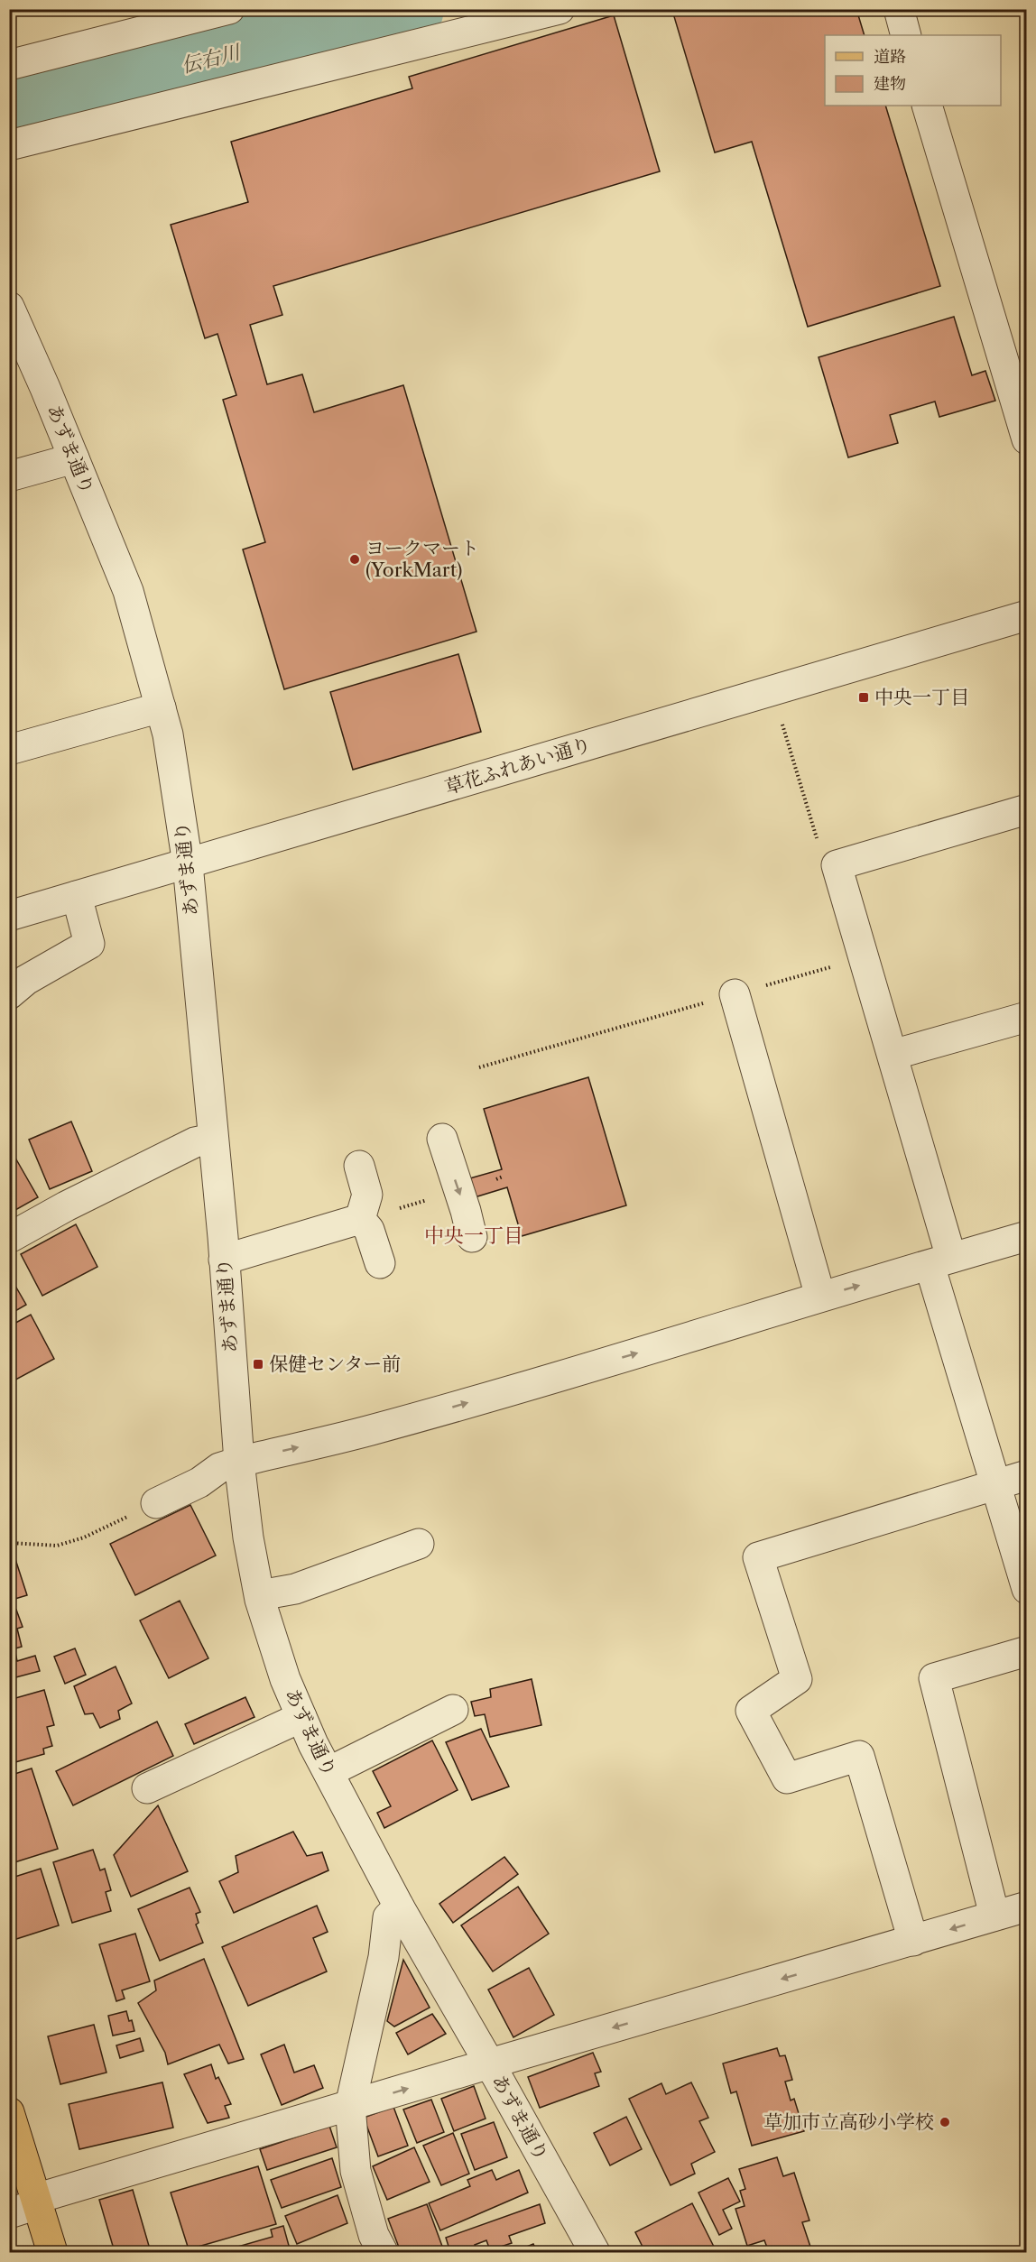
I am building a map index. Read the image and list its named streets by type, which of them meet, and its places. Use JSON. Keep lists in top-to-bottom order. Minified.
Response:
{"streets":{"street":["あずま通り","草花ふれあい通り"]},"crossings":[["あずま通り","草花ふれあい通り"]],"districts":["中央一丁目"],"water":["伝右川"],"places":{"other":["ヨークマート (YorkMart)","草加市立高砂小学校"],"transit":["中央一丁目","保健センター前"]},"legend":["道路","建物"]}
